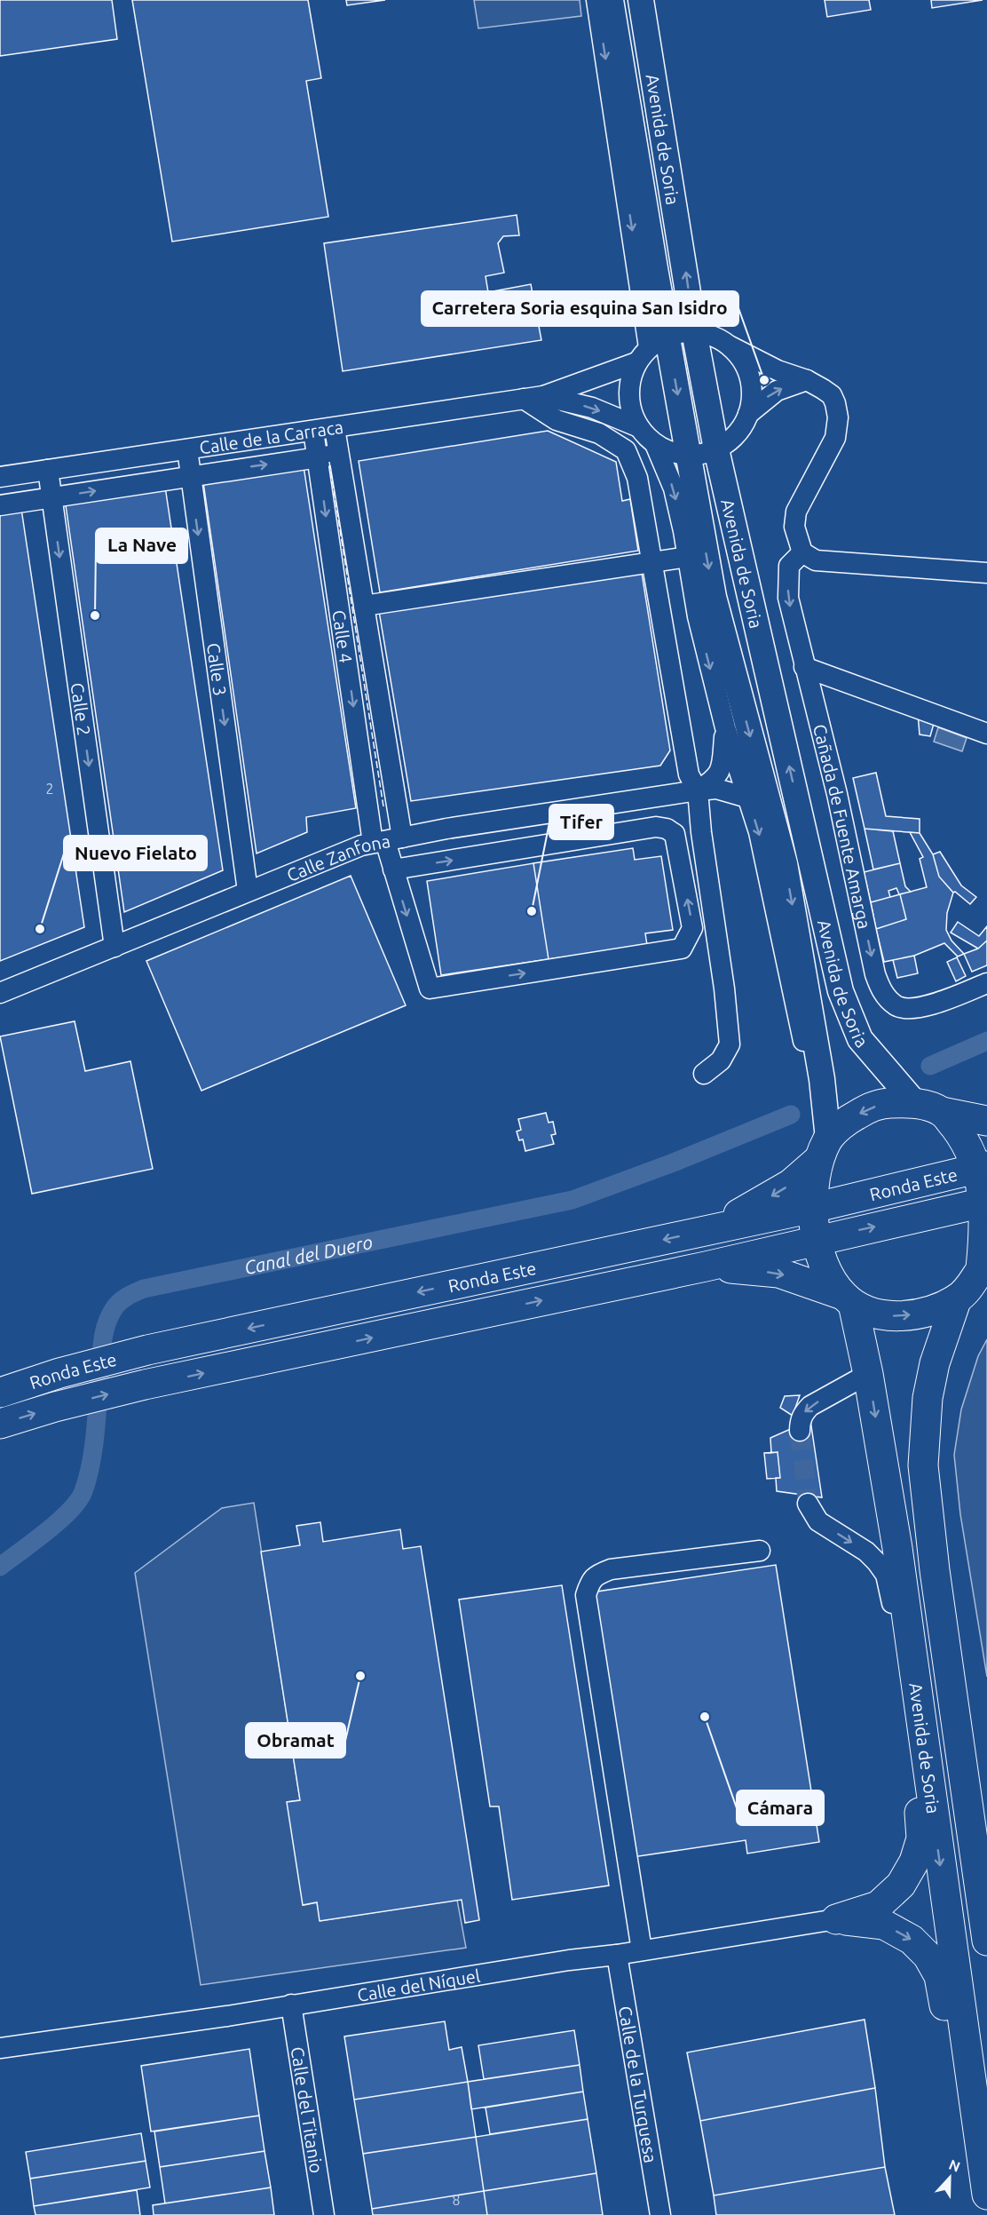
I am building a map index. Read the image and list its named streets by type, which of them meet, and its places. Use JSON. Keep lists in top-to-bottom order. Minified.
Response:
{"streets":{"highway":["Avenida de Soria","Ronda Este"],"street":["Calle de la Carraca","Calle 4","Calle 3","Calle 2","Cañada de Fuente Amarga","Calle Zanfona","Calle del Níquel","Calle de la Turquesa","Calle del Titanio"]},"crossings":[["Avenida de Soria","Calle de la Carraca"],["Avenida de Soria","Calle Zanfona"],["Avenida de Soria","Ronda Este"],["Calle de la Carraca","Calle 4"],["Calle de la Carraca","Calle 3"],["Calle de la Carraca","Calle 2"],["Calle 4","Calle Zanfona"],["Calle 3","Calle Zanfona"],["Calle 2","Calle Zanfona"],["Calle del Níquel","Calle de la Turquesa"],["Calle del Níquel","Calle del Titanio"]],"one_way":["Calle 2"],"water":["Canal del Duero"],"places":["Carretera Soria esquina San Isidro","La Nave","Tifer","Nuevo Fielato","Obramat","Cámara"],"house_numbers":["2","8"],"north":"top"}
